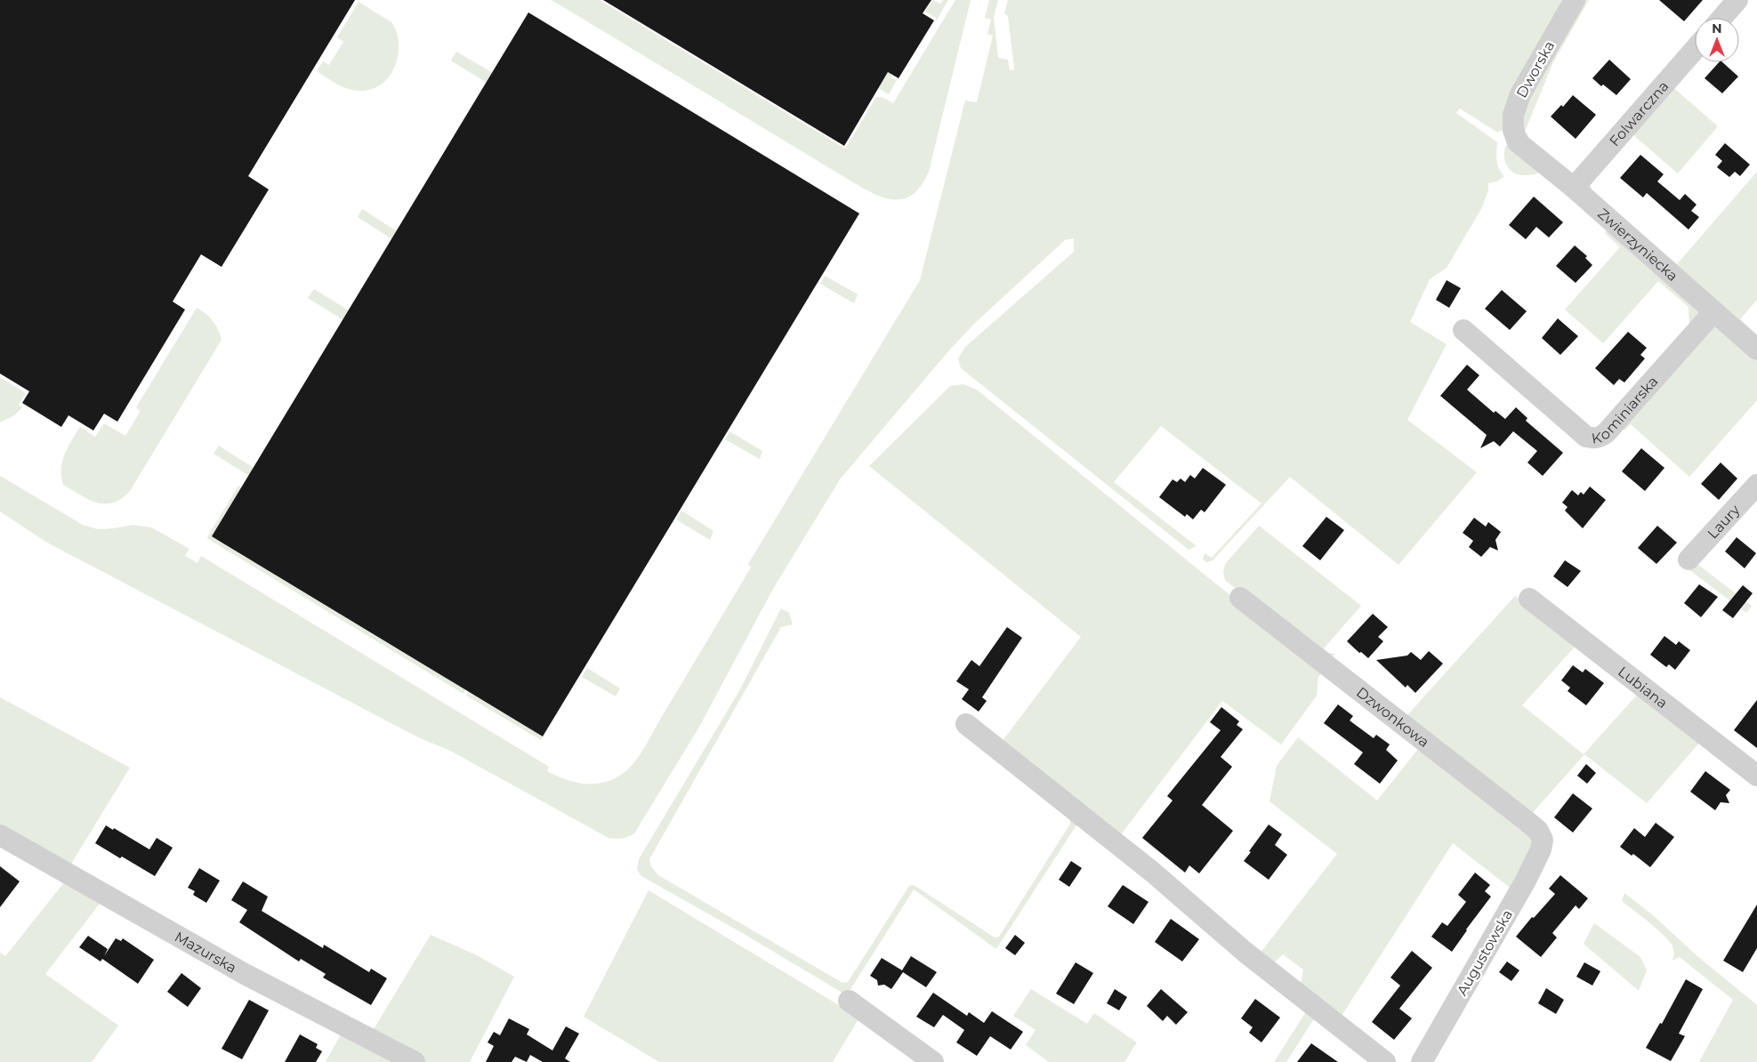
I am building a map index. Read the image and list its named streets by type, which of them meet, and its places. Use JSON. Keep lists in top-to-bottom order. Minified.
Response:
{"streets":{"street":["Dworska","Folwarczna","Zwierzyniecka","Kominiarska","Laury","Lubiana","Dzwonkowa","Mazurska","Augustowska"]},"crossings":[["Dworska","Zwierzyniecka"],["Folwarczna","Zwierzyniecka"],["Zwierzyniecka","Kominiarska"],["Dzwonkowa","Augustowska"]],"north":"top"}
